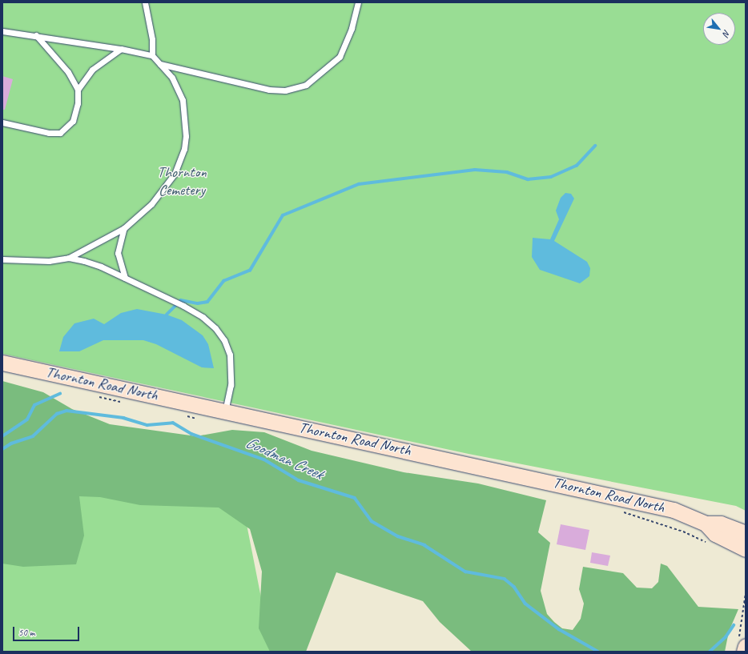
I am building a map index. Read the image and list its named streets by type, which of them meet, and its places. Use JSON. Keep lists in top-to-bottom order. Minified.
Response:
{"streets":{"main road":["Thornton Road North"]},"water":["Goodman Creek"],"parks":["Thornton Cemetery"],"scale_bar":"50 m","north":"bottom right"}
